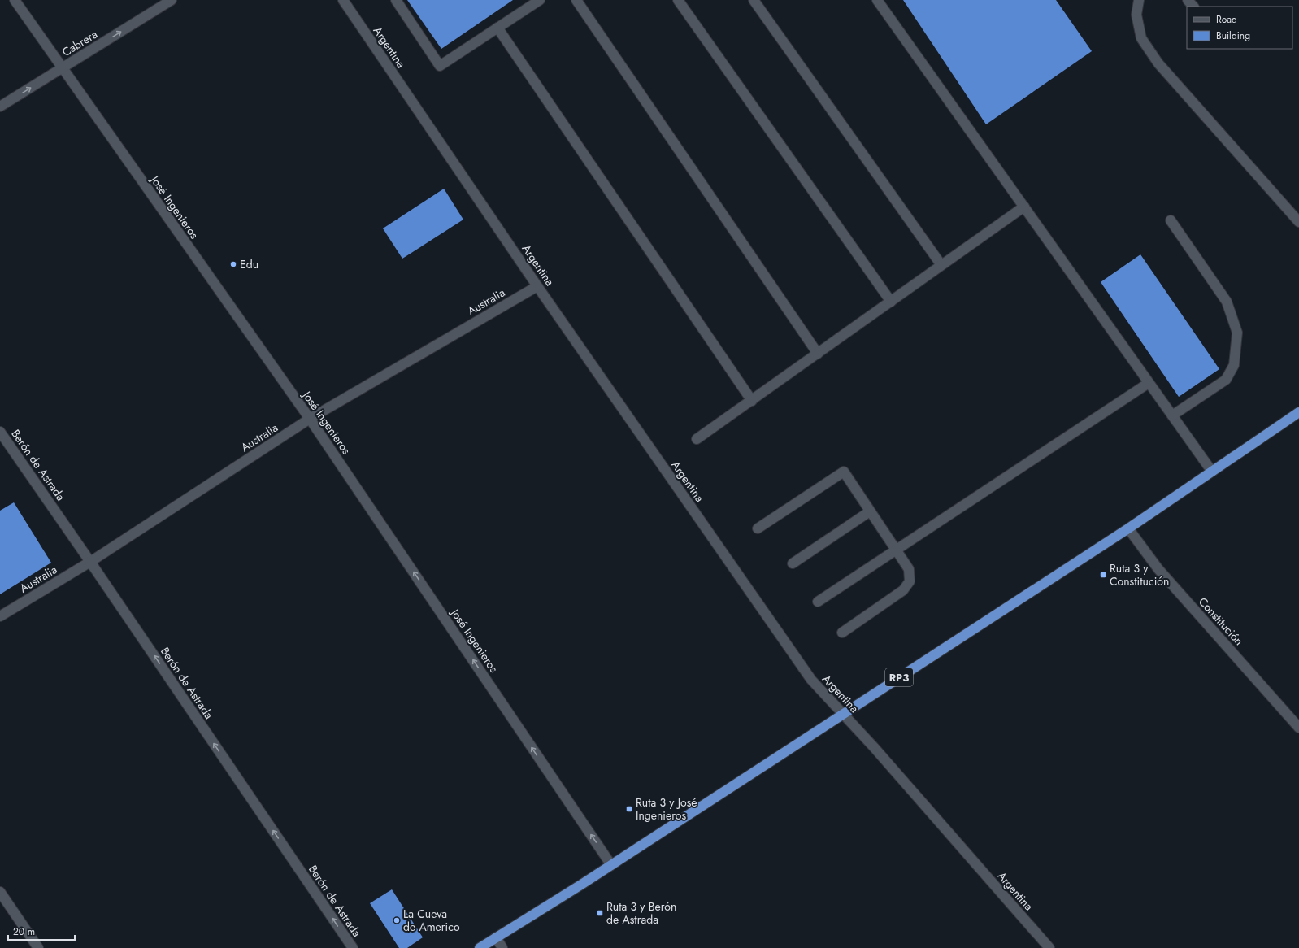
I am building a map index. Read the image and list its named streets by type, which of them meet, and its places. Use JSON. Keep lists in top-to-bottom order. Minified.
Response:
{"streets":{"highway":["RP3"],"street":["Cabrera","Argentina","José Ingenieros","Australia","Berón de Astrada","Constitución"]},"crossings":[["Cabrera","José Ingenieros"],["Argentina","Australia"],["Argentina","RP3"],["José Ingenieros","Australia"],["José Ingenieros","RP3"],["Australia","Berón de Astrada"],["Constitución","RP3"]],"one_way":["Cabrera","José Ingenieros","Berón de Astrada"],"places":{"other":["Edu","La Cueva de Americo"],"transit":["Ruta 3 y Constitución","Ruta 3 y José Ingenieros","Ruta 3 y Berón de Astrada"]},"legend":["Road","Building"],"scale_bar":"20 m"}
